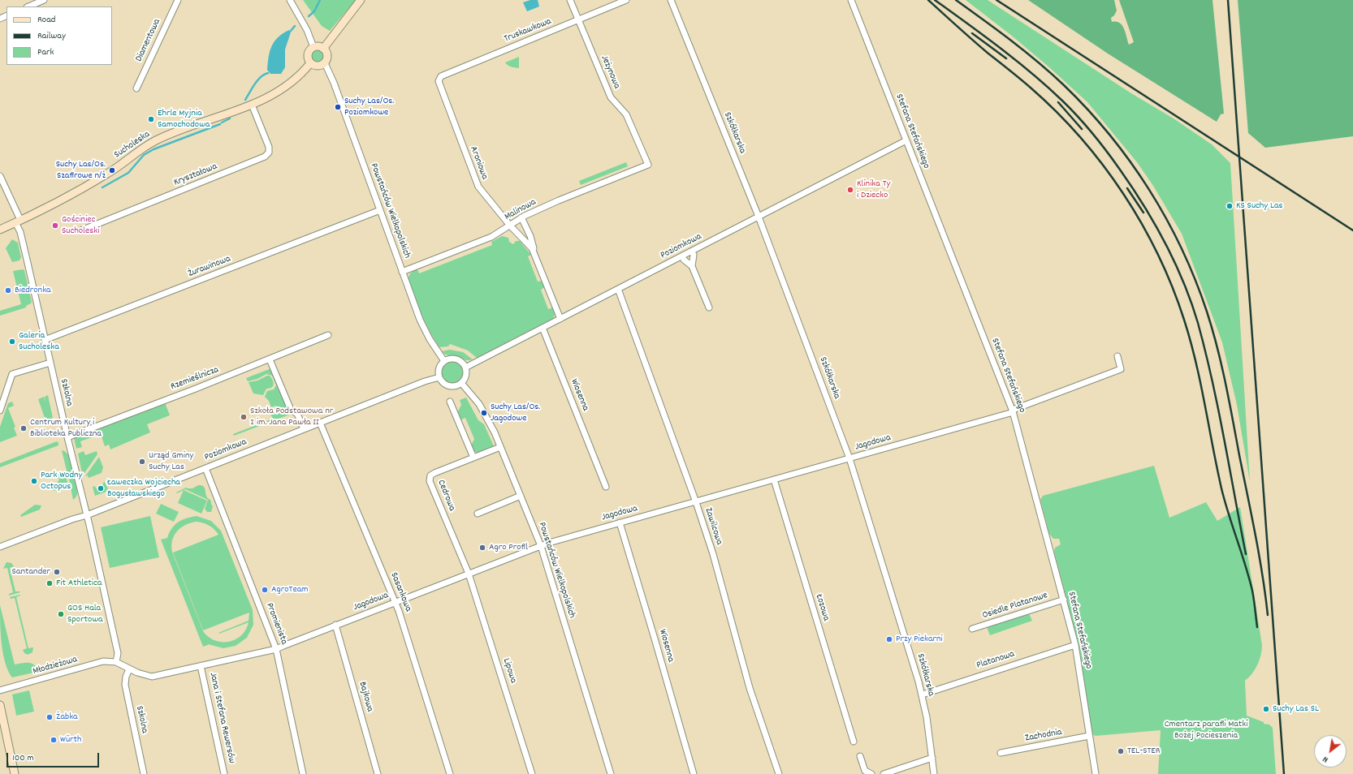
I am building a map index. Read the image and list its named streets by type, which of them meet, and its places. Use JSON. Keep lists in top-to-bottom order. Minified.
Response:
{"streets":{"street":["Truskawkowa","Diamentowa","Jeżynowa","Stefana Stefańskiego","Szkółkarska","Sucholeska","Aroniowa","Kryształowa","Malinowa","Powstańców Wielkopolskich","Poziomkowa","Żurawinowa","Rzemieślnicza","Szkolna","Wiosenna","Jagodowa","Cedrowa","Zawilcowa","Sasankowa","Osiedle Platanowe","Łozowa","Promienista","Platanowa","Młodzieżowa","Lipowa","Bajkowa","Jana i Stefana Rewersów","Zachodnia"]},"crossings":[["Truskawkowa","Jeżynowa"],["Truskawkowa","Aroniowa"],["Jeżynowa","Malinowa"],["Stefana Stefańskiego","Poziomkowa"],["Stefana Stefańskiego","Jagodowa"],["Stefana Stefańskiego","Osiedle Platanowe"],["Stefana Stefańskiego","Platanowa"],["Stefana Stefańskiego","Zachodnia"],["Szkółkarska","Poziomkowa"],["Szkółkarska","Jagodowa"],["Szkółkarska","Platanowa"],["Sucholeska","Kryształowa"],["Sucholeska","Powstańców Wielkopolskich"],["Sucholeska","Szkolna"],["Aroniowa","Malinowa"],["Aroniowa","Poziomkowa"],["Malinowa","Powstańców Wielkopolskich"],["Powstańców Wielkopolskich","Poziomkowa"],["Powstańców Wielkopolskich","Żurawinowa"],["Powstańców Wielkopolskich","Jagodowa"],["Powstańców Wielkopolskich","Cedrowa"],["Poziomkowa","Szkolna"],["Poziomkowa","Wiosenna"],["Poziomkowa","Zawilcowa"],["Poziomkowa","Sasankowa"],["Poziomkowa","Promienista"],["Żurawinowa","Szkolna"],["Rzemieślnicza","Szkolna"],["Szkolna","Jagodowa"],["Szkolna","Młodzieżowa"],["Wiosenna","Jagodowa"],["Jagodowa","Cedrowa"],["Jagodowa","Zawilcowa"],["Jagodowa","Sasankowa"],["Jagodowa","Łozowa"],["Jagodowa","Promienista"],["Jagodowa","Młodzieżowa"],["Jagodowa","Lipowa"],["Jagodowa","Bajkowa"],["Jagodowa","Jana i Stefana Rewersów"],["Cedrowa","Lipowa"]],"parks":["Cmentarz parafii Matki Bożej Pocieszenia"],"places":["Suchy Las/Os. Poziomkowe","Ehrle Myjnia Samochodowa","Suchy Las/Os. Szafirowe n/ż","Klinika Ty i Dziecko","KS Suchy Las","Gościniec Sucholeski","Biedronka","Galeria Sucholeska","Suchy Las/Os. Jagodowe","Szkoła Podstawowa nr 2 im. Jana Pawła II","Centrum Kultury i Biblioteka Publiczna","Urząd Gminy Suchy Las","Park Wodny Octopus","Ławeczka Wojciecha Bogusławskiego","Agro Profil","Santander","Fit Athletica","AgroTeam","GOS Hala Sportowa","Przy Piekarni","Suchy Las SL","Żabka","Würth","TEL-STER"],"legend":["Road","Railway","Park"],"scale_bar":"100 m","north":"bottom left"}
